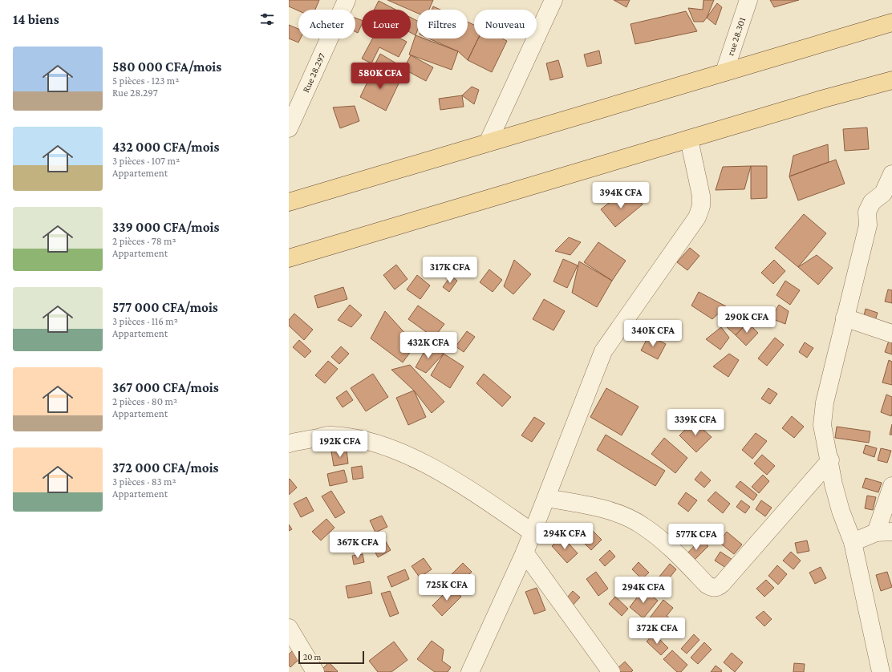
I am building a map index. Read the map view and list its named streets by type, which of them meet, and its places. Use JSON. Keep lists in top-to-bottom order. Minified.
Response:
{"streets":{"street":["rue 28.301","Rue 28.297"]},"scale_bar":"20 m","page":{"heading":"14 biens","chip":["Acheter","Louer","Filtres","Nouveau"],"list":[{"name":"580 000 CFA/mois","note":"5 pièces · 123 m² · Rue 28.297"},{"name":"432 000 CFA/mois","note":"3 pièces · 107 m² · Appartement"},{"name":"339 000 CFA/mois","note":"2 pièces · 78 m² · Appartement"},{"name":"577 000 CFA/mois","note":"3 pièces · 116 m² · Appartement"},{"name":"367 000 CFA/mois","note":"2 pièces · 80 m² · Appartement"},{"name":"372 000 CFA/mois","note":"3 pièces · 83 m² · Appartement"}],"price":["580K CFA","394K CFA","317K CFA","290K CFA","340K CFA","432K CFA","339K CFA","192K CFA","294K CFA","577K CFA","367K CFA","725K CFA","294K CFA","372K CFA"],"scale":"20 m"}}
